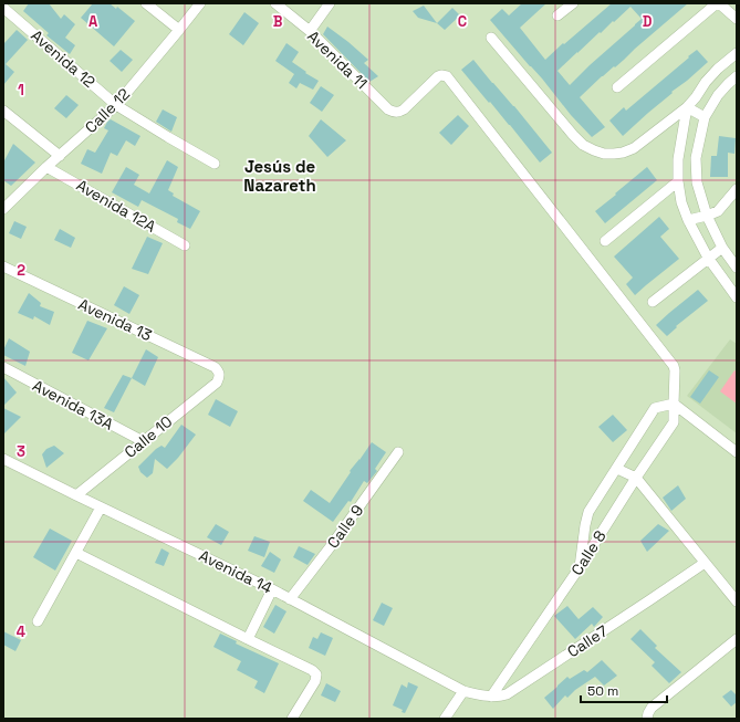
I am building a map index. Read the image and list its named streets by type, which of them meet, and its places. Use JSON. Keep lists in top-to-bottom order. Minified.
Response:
{"streets":{"street":["Avenida 12","Avenida 11","Calle 12","Avenida 12A","Avenida 13","Avenida 13A","Calle 10","Calle 9","Calle 8","Avenida 14","Calle7"]},"crossings":[["Avenida 12","Calle 12"],["Avenida 11","Calle 8"],["Calle 12","Avenida 12A"],["Avenida 13","Calle 10"],["Avenida 13A","Calle 10"],["Calle 10","Avenida 14"],["Calle 9","Avenida 14"],["Calle 8","Calle7"],["Avenida 14","Calle7"]],"districts":["Jesús de Nazareth"],"scale_bar":"50 m","grid":{"columns":["A","B","C","D"],"rows":["1","2","3","4"]}}
